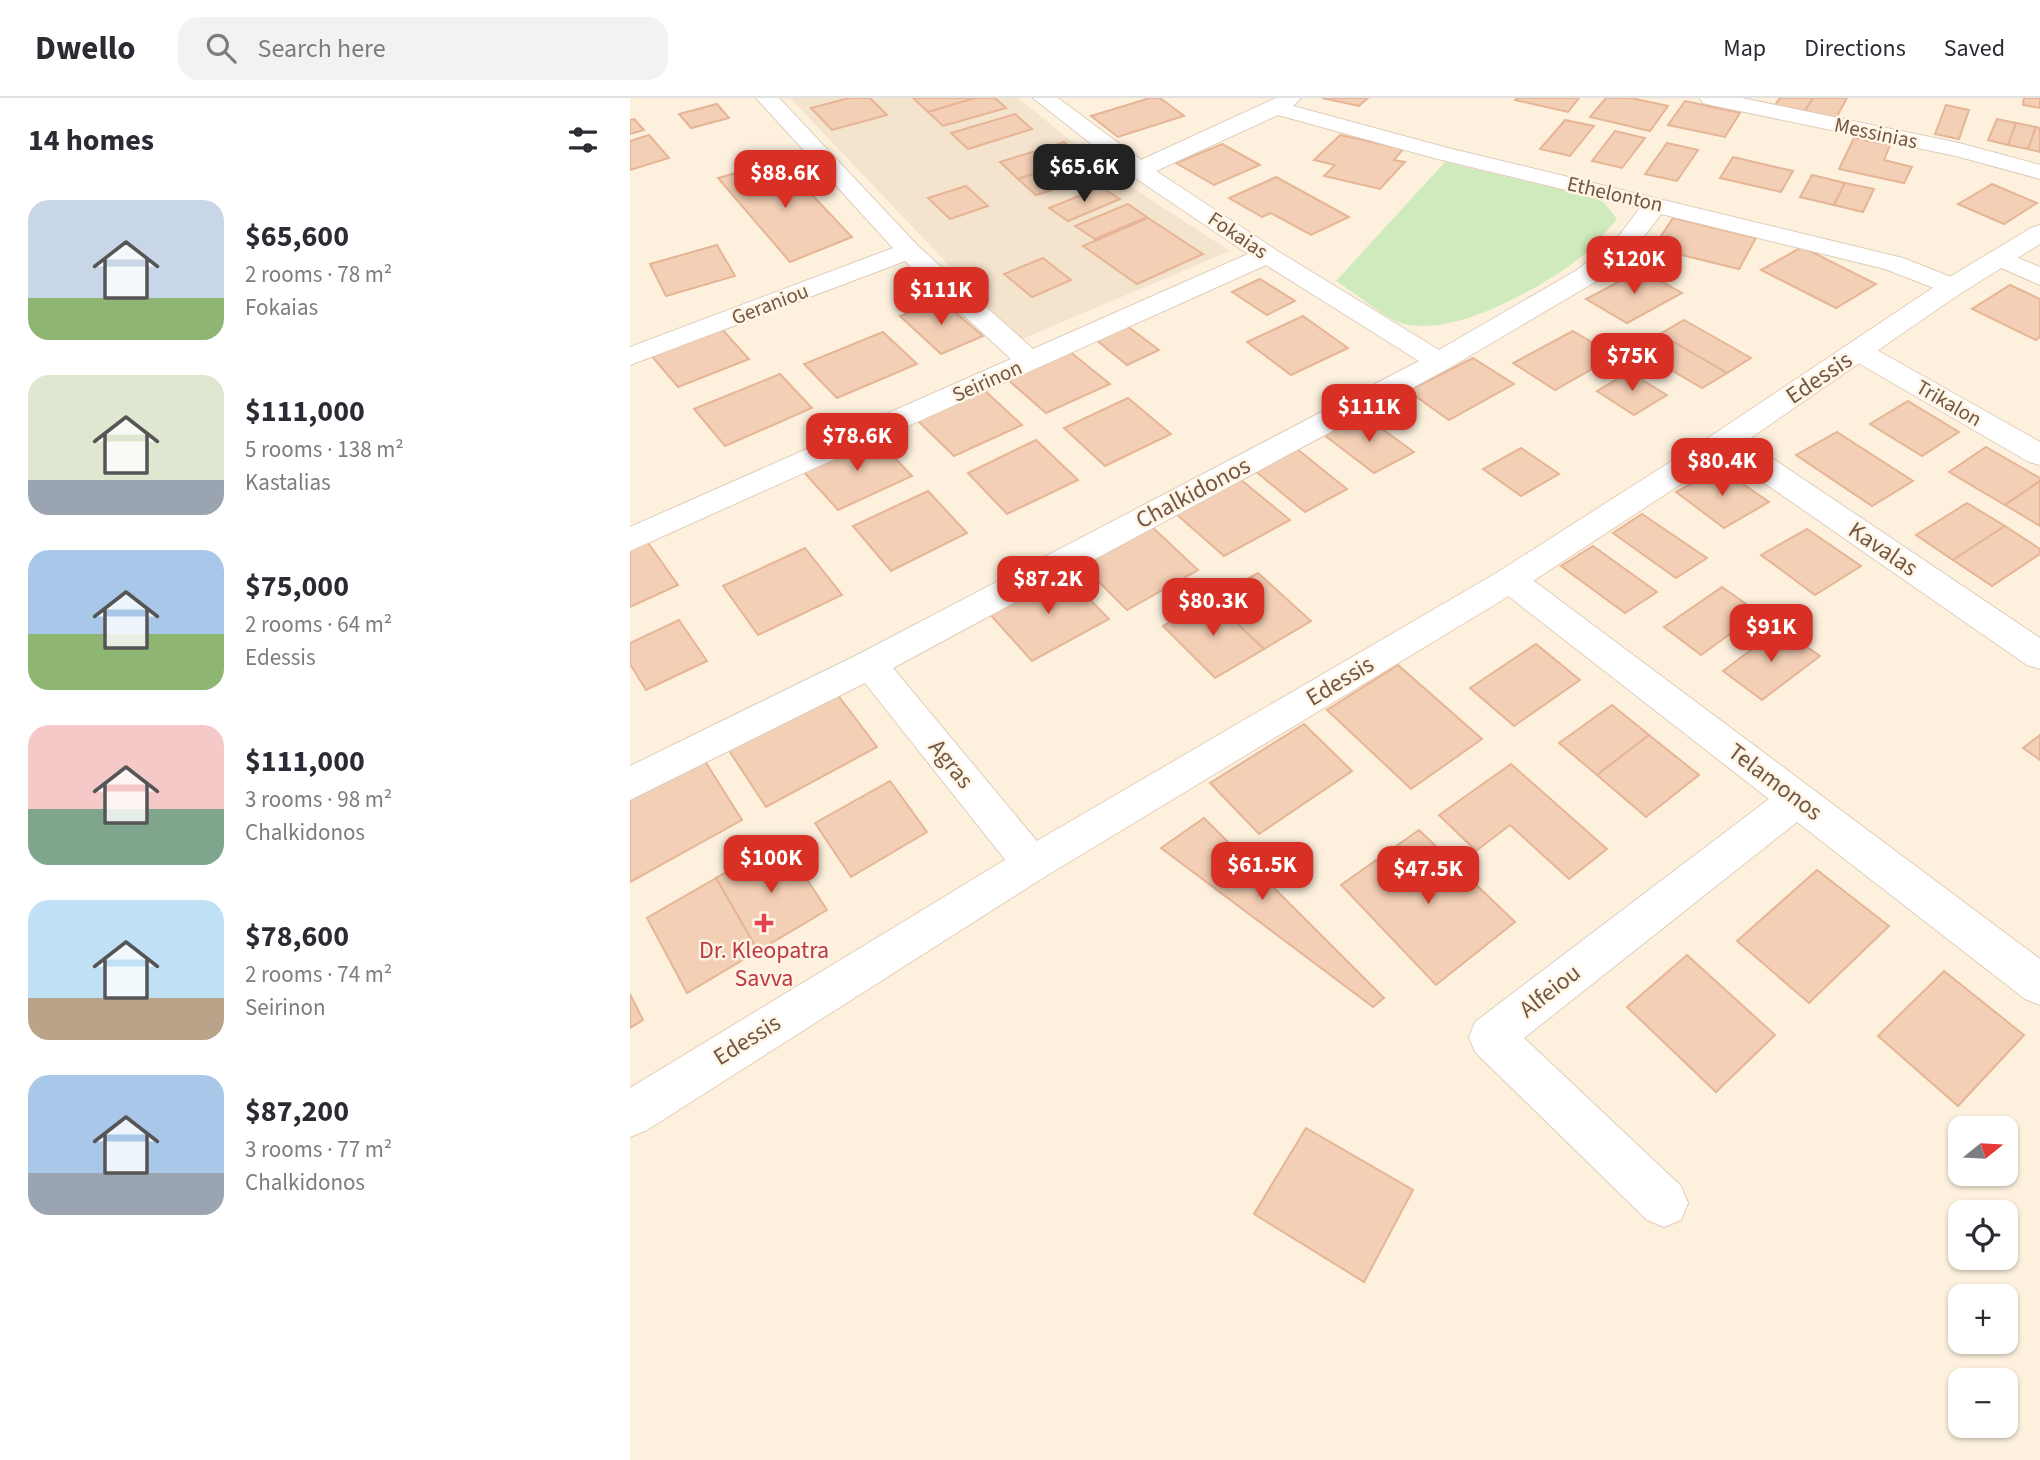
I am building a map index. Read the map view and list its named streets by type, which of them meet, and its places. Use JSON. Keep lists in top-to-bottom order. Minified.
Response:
{"streets":{"street":["Messinias","Ethelonton","Fokaias","Geraniou","Edessis","Seirinon","Trikalon","Chalkidonos","Kavalas","Agras","Telamonos","Alfeiou"]},"crossings":[["Ethelonton","Edessis"],["Ethelonton","Chalkidonos"],["Fokaias","Seirinon"],["Fokaias","Chalkidonos"],["Edessis","Trikalon"],["Edessis","Kavalas"],["Edessis","Agras"],["Edessis","Telamonos"],["Chalkidonos","Agras"],["Telamonos","Alfeiou"]],"places":{"health":["Dr. Kleopatra Savva"]},"north":"right","page":{"header":"Dwello","search":"Search here","nav":["Map","Directions","Saved"],"heading":"14 homes","price":["$65.6K","$88.6K","$120K","$111K","$75K","$111K","$78.6K","$80.4K","$87.2K","$80.3K","$91K","$100K","$61.5K","$47.5K"],"list":[{"name":"$65,600","note":"2 rooms · 78 m² · Fokaias"},{"name":"$111,000","note":"5 rooms · 138 m² · Kastalias"},{"name":"$75,000","note":"2 rooms · 64 m² · Edessis"},{"name":"$111,000","note":"3 rooms · 98 m² · Chalkidonos"},{"name":"$78,600","note":"2 rooms · 74 m² · Seirinon"},{"name":"$87,200","note":"3 rooms · 77 m² · Chalkidonos"}],"map_buttons":["+","−"]}}
